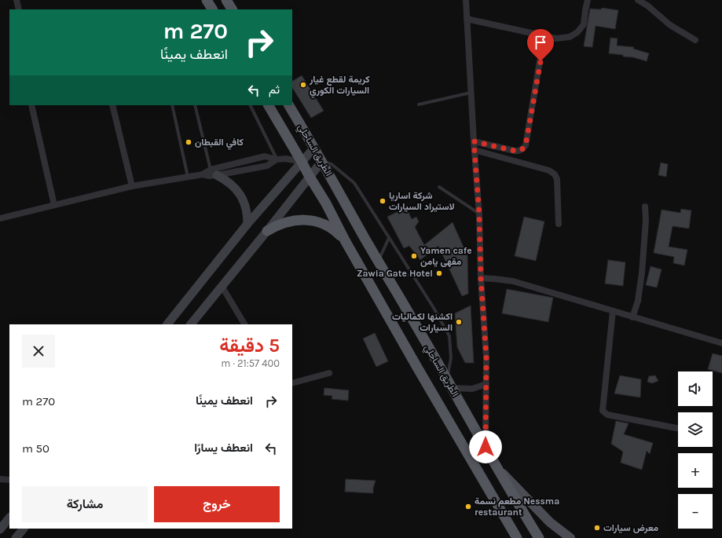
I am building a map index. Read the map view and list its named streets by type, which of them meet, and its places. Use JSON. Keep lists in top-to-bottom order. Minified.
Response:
{"streets":{"highway":["الطريق الساحلي"]},"places":["كريمة لقطع غيار السيارات الكوري","كافي القبطان","شركة اساريا لاستيراد السيارات","Yamen cafe مقهى يامن","Zawia Gate Hotel","اكشنها لكماليات السيارات","مطعم نسمة Nessma restaurant","معرض سيارات"],"page":{"turn":["270 m","انعطف يمينًا"],"then":"ثم","heading":["5 دقيقة","400 m · 21:57"],"map_buttons":["+","−"],"list":[{"name":"انعطف يمينًا","value":"270 m"},{"name":"انعطف يسارًا","value":"50 m"}],"buttons":["خروج","مشاركة"]}}
